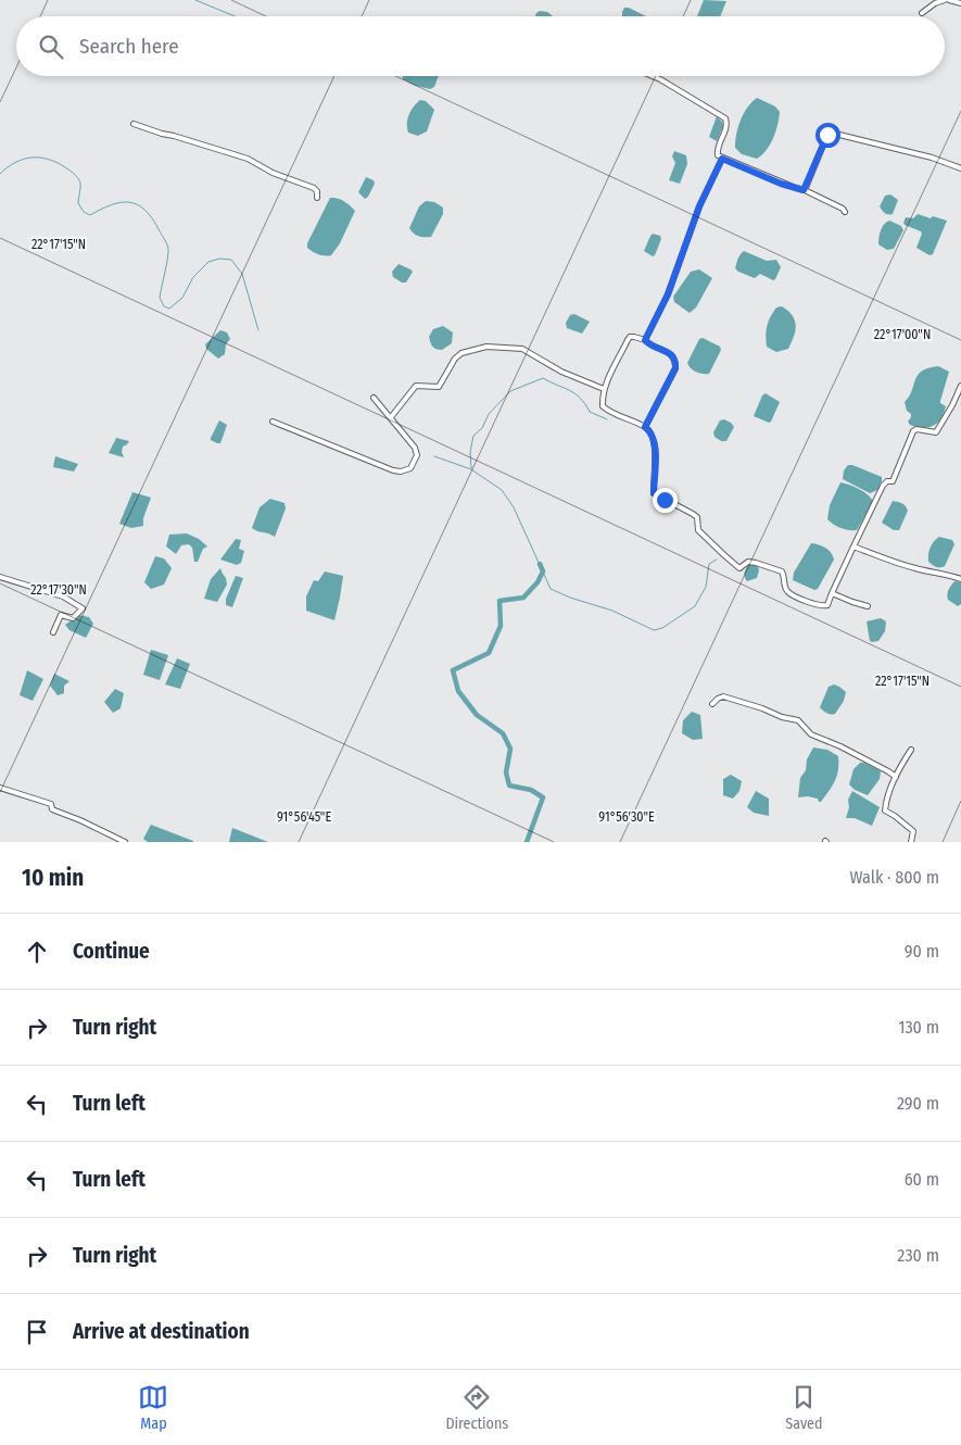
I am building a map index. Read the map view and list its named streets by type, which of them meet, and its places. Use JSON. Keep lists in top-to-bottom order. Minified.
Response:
{"page":{"search":"Search here","heading":["10 min","Walk · 800 m"],"list":[["Continue","90 m"],["Turn right","130 m"],["Turn left","290 m"],["Turn left","60 m"],["Turn right","230 m"],"Arrive at destination"],"nav":["Map","Directions","Saved"]},"coordinates":["22°17'15\"N","22°17'00\"N","22°17'30\"N","91°56'45\"E","91°56'30\"E"]}
